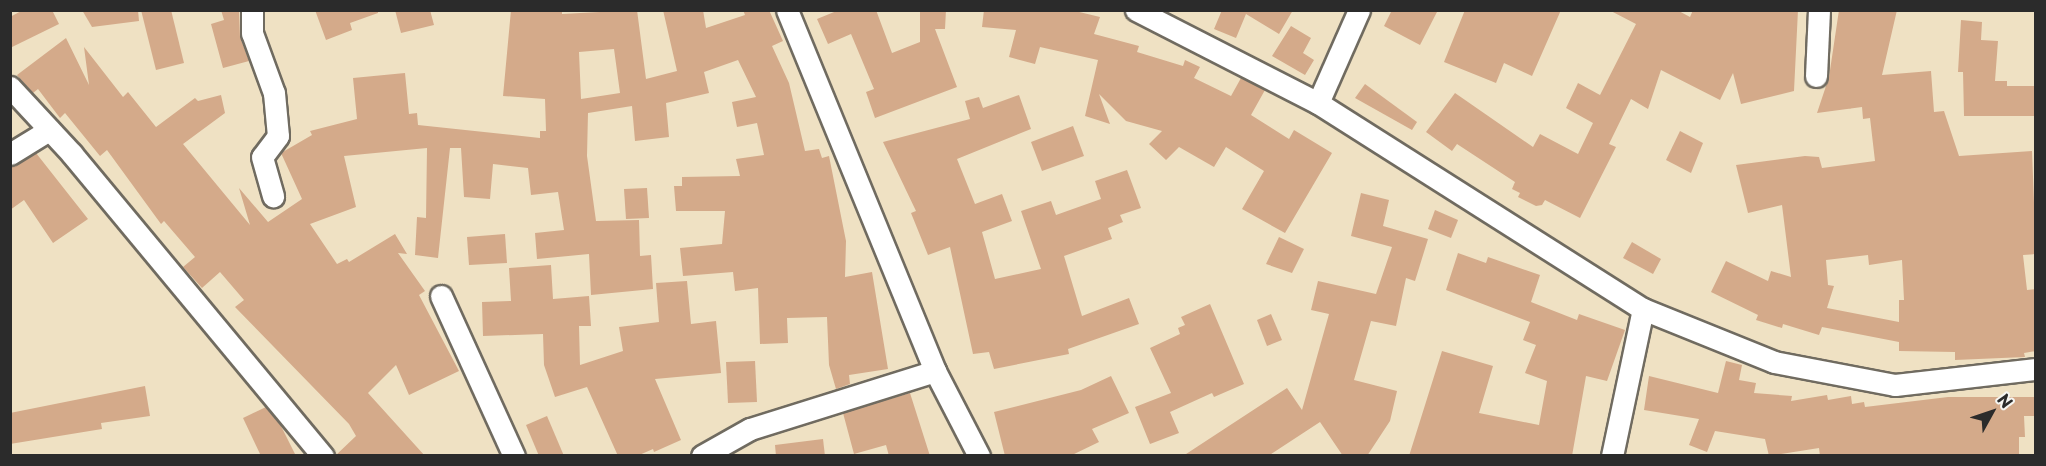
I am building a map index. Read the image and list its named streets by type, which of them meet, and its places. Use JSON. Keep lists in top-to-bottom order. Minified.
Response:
{"north":"top right"}
